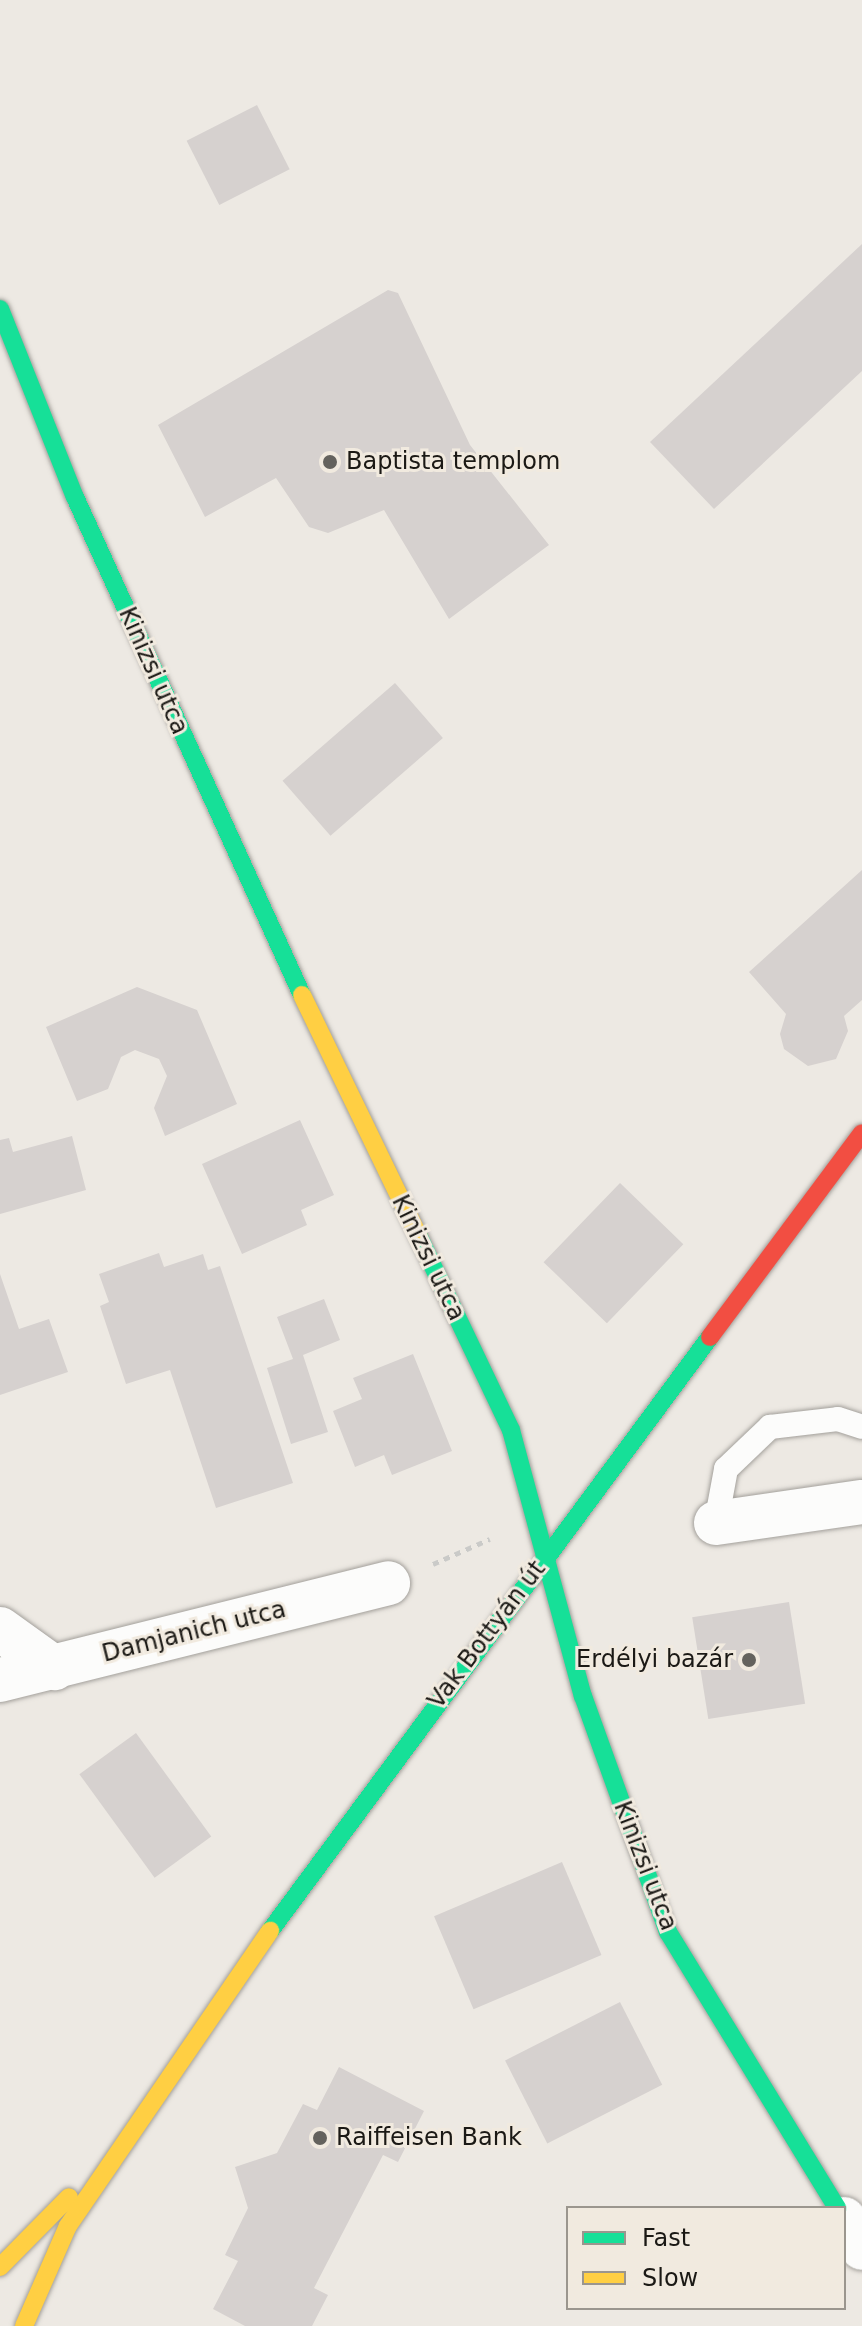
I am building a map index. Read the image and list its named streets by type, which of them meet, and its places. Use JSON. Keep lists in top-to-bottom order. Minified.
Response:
{"streets":{"street":["Kinizsi utca","Damjanich utca","Vak Bottyán út"]},"crossings":[["Kinizsi utca","Vak Bottyán út"]],"places":["Baptista templom","Erdélyi bazár","Raiffeisen Bank"],"legend":["Fast","Slow"]}
